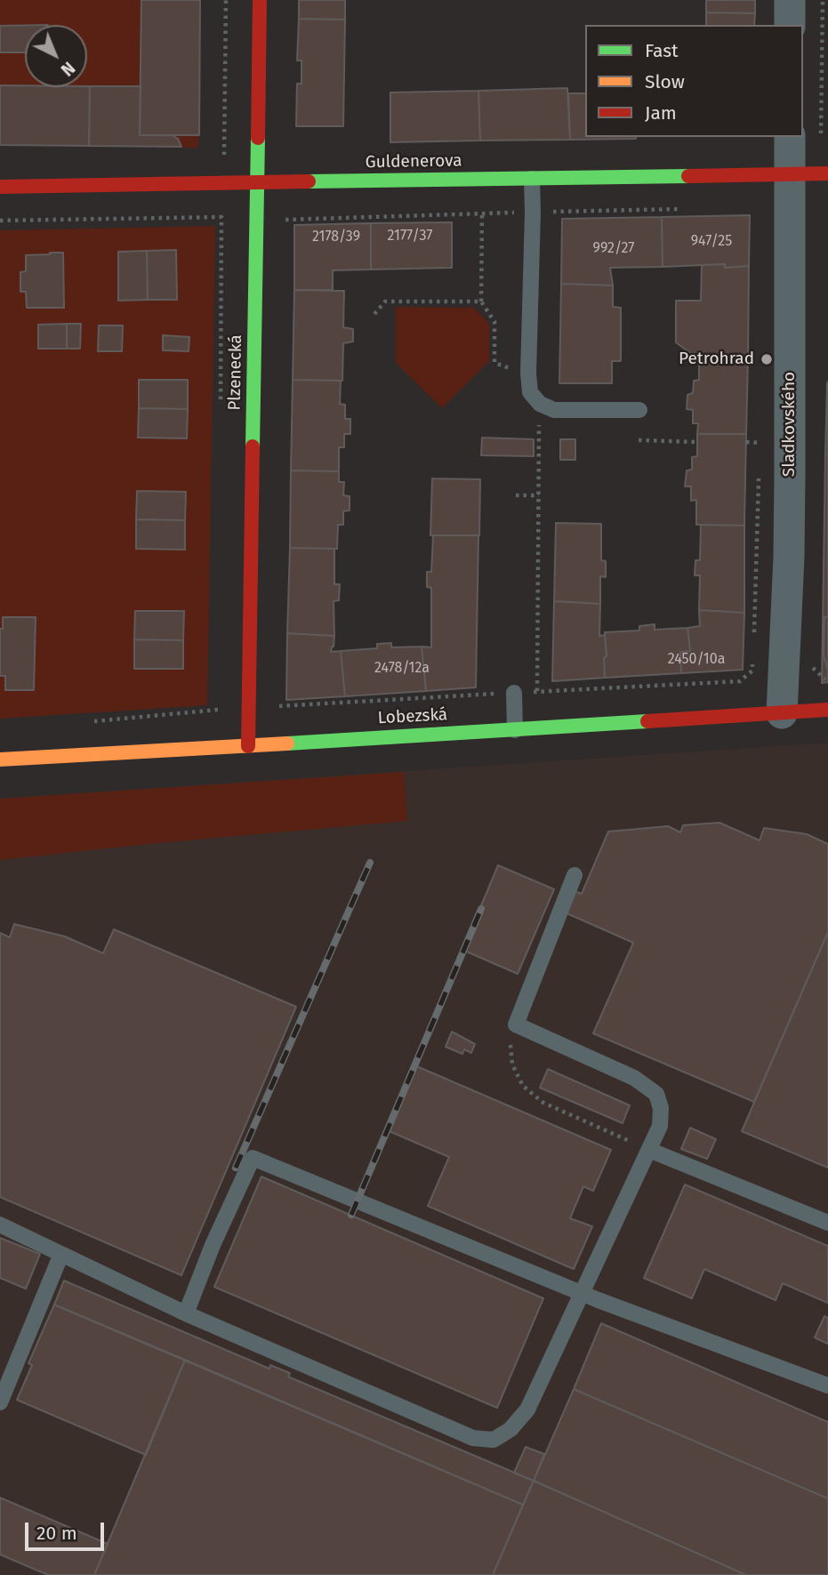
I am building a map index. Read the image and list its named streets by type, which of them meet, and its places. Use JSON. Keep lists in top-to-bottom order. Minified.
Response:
{"streets":{"street":["Guldenerova","Plzenecká","Sladkovského","Lobezská"]},"crossings":[["Guldenerova","Plzenecká"],["Guldenerova","Sladkovského"],["Plzenecká","Lobezská"],["Sladkovského","Lobezská"]],"places":["Petrohrad"],"house_numbers":["2177/37","2178/39","947/25","992/27","2450/10a","2478/12a"],"legend":["Fast","Slow","Jam"],"scale_bar":"20 m","north":"bottom right"}
